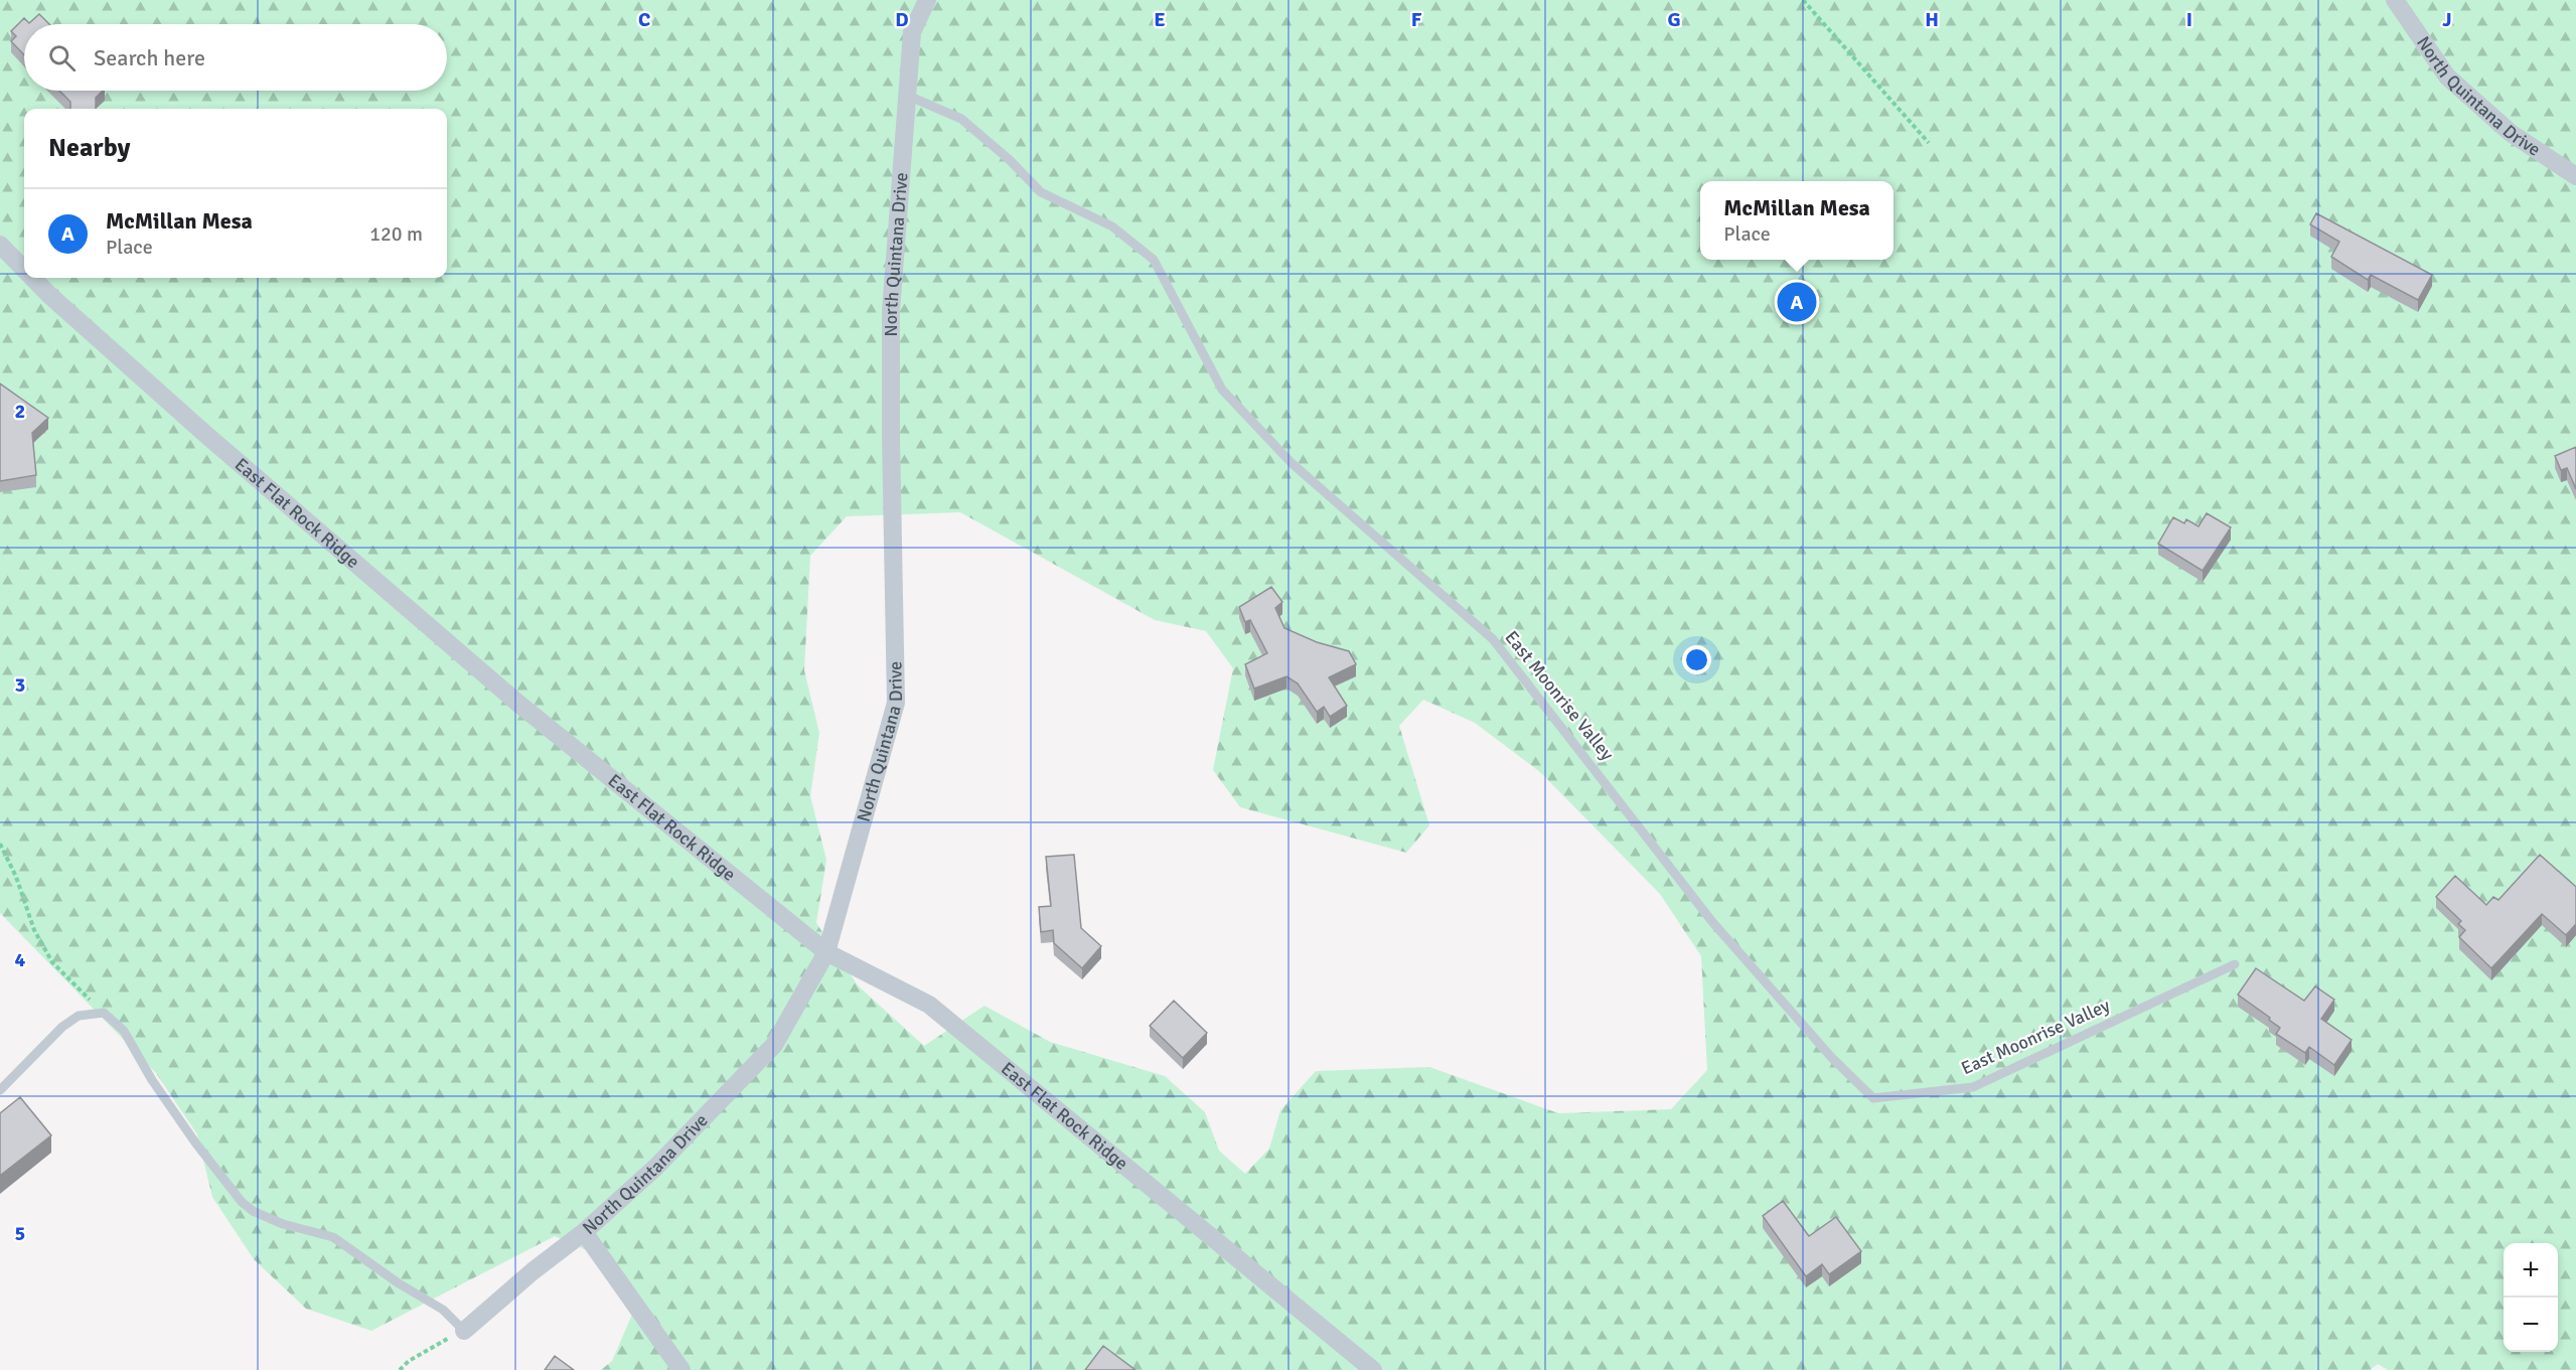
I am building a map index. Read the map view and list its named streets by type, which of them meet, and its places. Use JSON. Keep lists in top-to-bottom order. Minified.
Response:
{"streets":{"street":["North Quintana Drive","East Flat Rock Ridge"],"lane":["East Moonrise Valley"]},"crossings":[["North Quintana Drive","East Flat Rock Ridge"],["North Quintana Drive","East Moonrise Valley"]],"page":{"search":"Search here","heading":"Nearby","popup":["McMillan Mesa","Place"],"list":[{"mark":"A","name":"McMillan Mesa","note":"Place","value":"120 m"}],"pins":"A","map_buttons":["+","−"]},"grid":{"columns":["C","D","E","F","G","H","I","J"],"rows":["2","3","4","5"]}}
